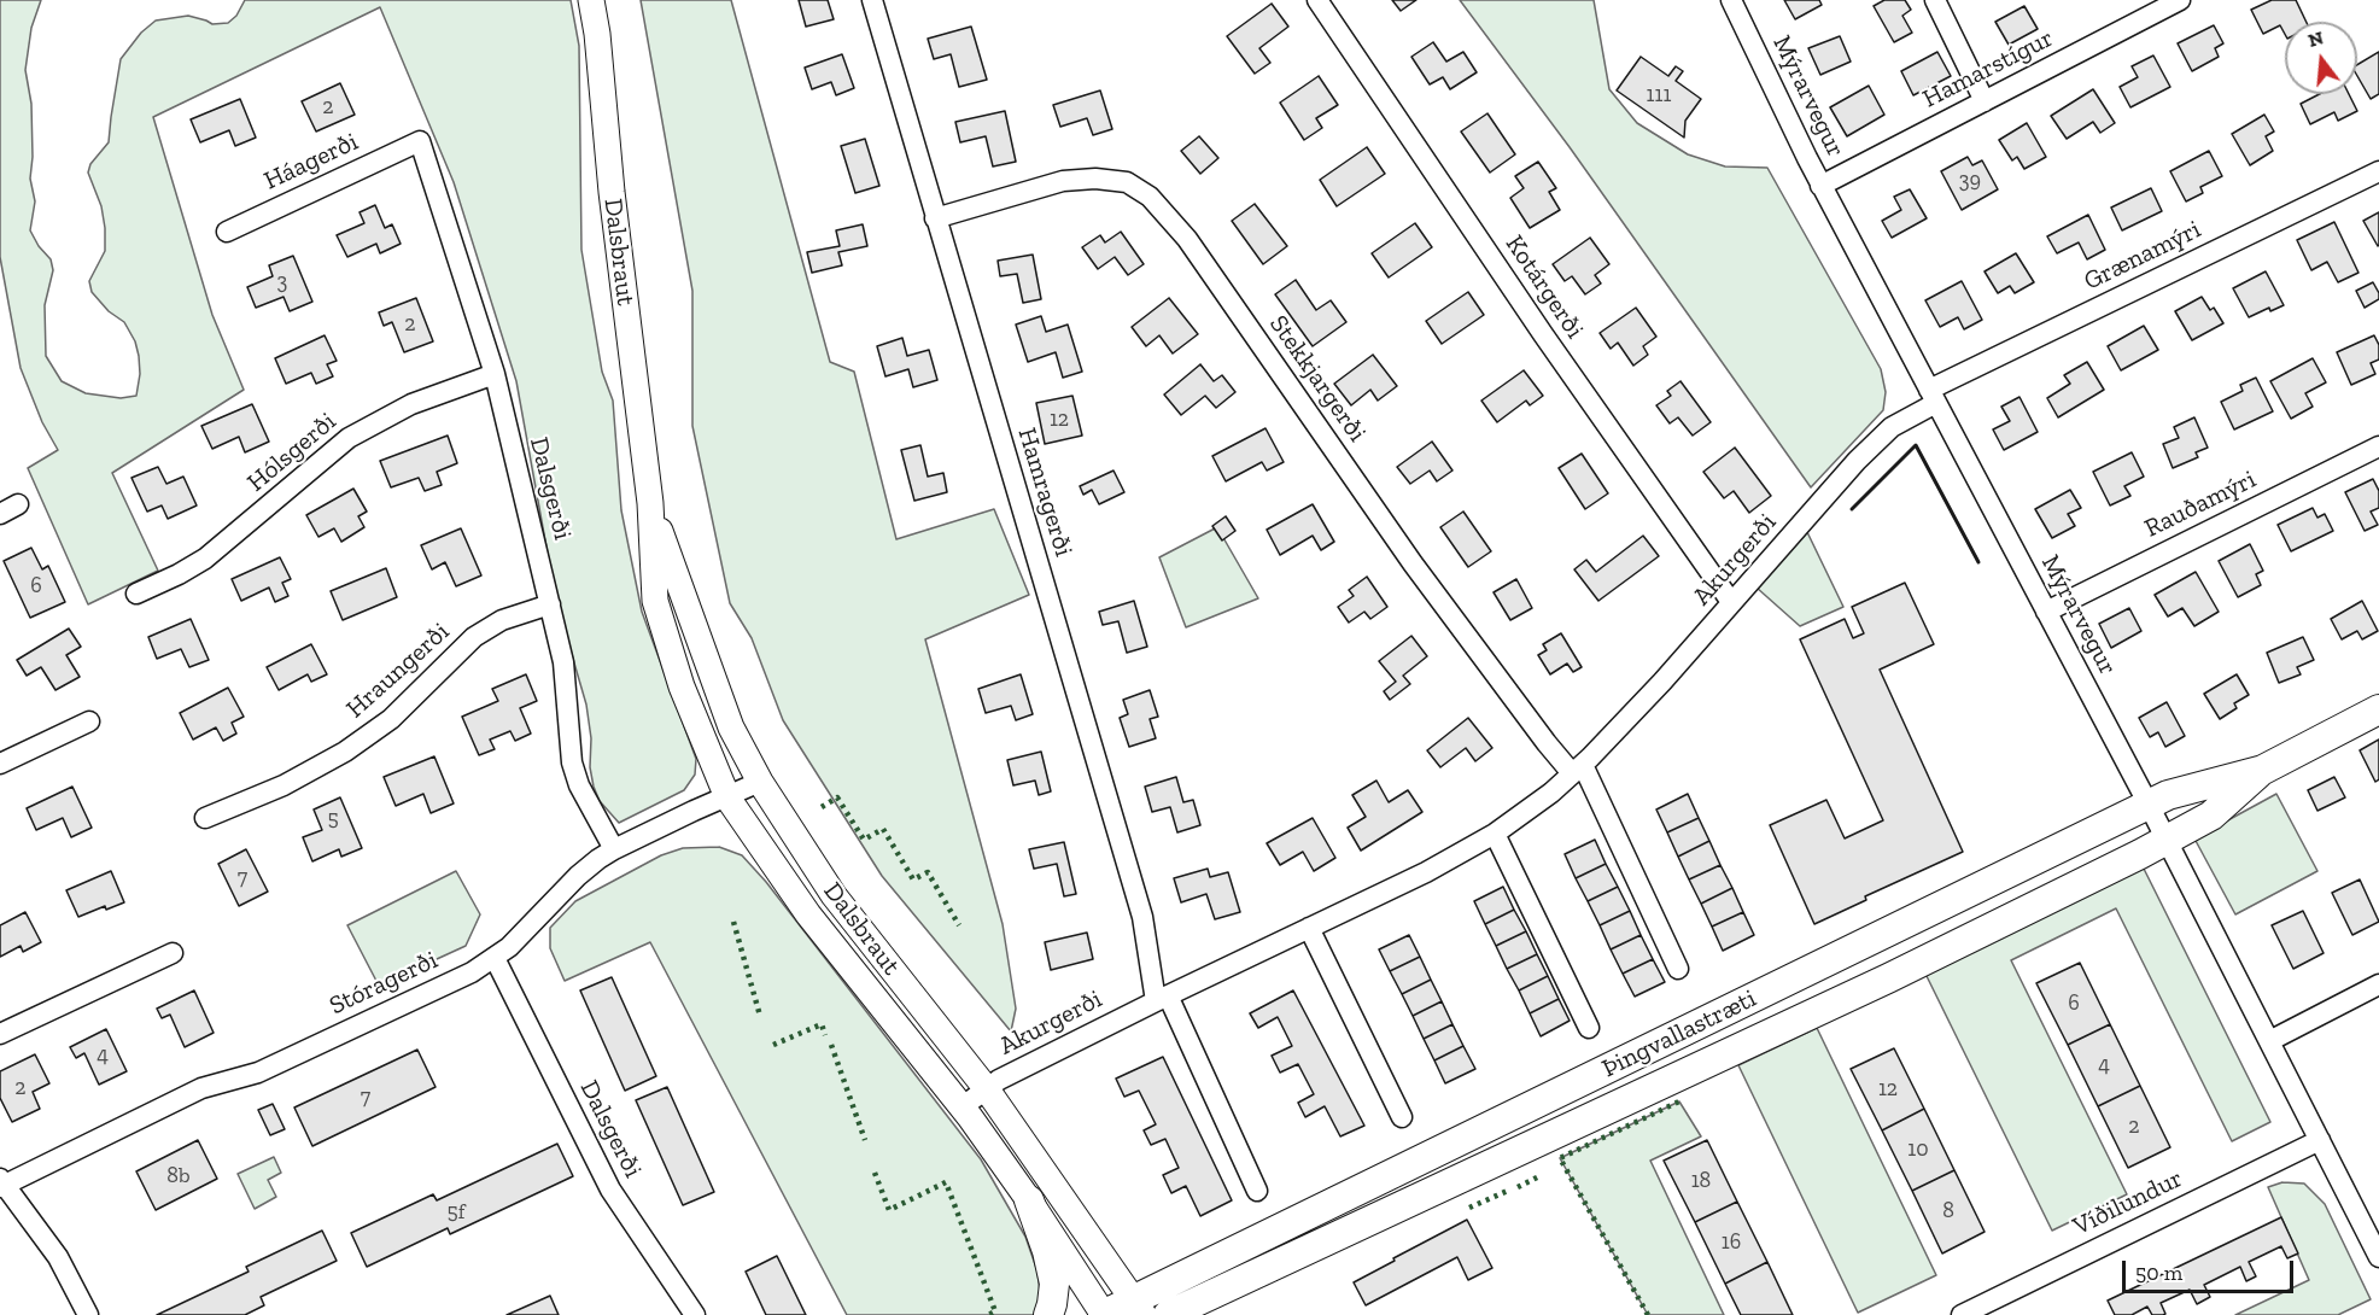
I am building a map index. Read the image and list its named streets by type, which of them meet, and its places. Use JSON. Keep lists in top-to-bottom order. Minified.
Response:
{"streets":{"main road":["Þingvallastræti"],"street":["Hamarstígur","Mýrarvegur","Háagerði","Dalsbraut","Grænamýri","Kotárgerði","Stekkjargerði","Hólsgerði","Dalsgerði","Hamragerði","Rauðamýri","Akurgerði","Hraungerði","Stóragerði","Víðilundur"]},"crossings":[["Hamarstígur","Mýrarvegur"],["Mýrarvegur","Grænamýri"],["Mýrarvegur","Rauðamýri"],["Mýrarvegur","Akurgerði"],["Mýrarvegur","Þingvallastræti"],["Mýrarvegur","Víðilundur"],["Háagerði","Dalsgerði"],["Dalsbraut","Akurgerði"],["Dalsbraut","Stóragerði"],["Dalsbraut","Þingvallastræti"],["Grænamýri","Akurgerði"],["Kotárgerði","Akurgerði"],["Stekkjargerði","Hamragerði"],["Stekkjargerði","Akurgerði"],["Hólsgerði","Dalsgerði"],["Dalsgerði","Hraungerði"],["Dalsgerði","Stóragerði"],["Hamragerði","Akurgerði"]],"house_numbers":["111","2","39","3","2","12","6","5","7","6","4","4","2","12","7","2","10","8b","18","8","5f","16"],"scale_bar":"50 m","north":"top"}
